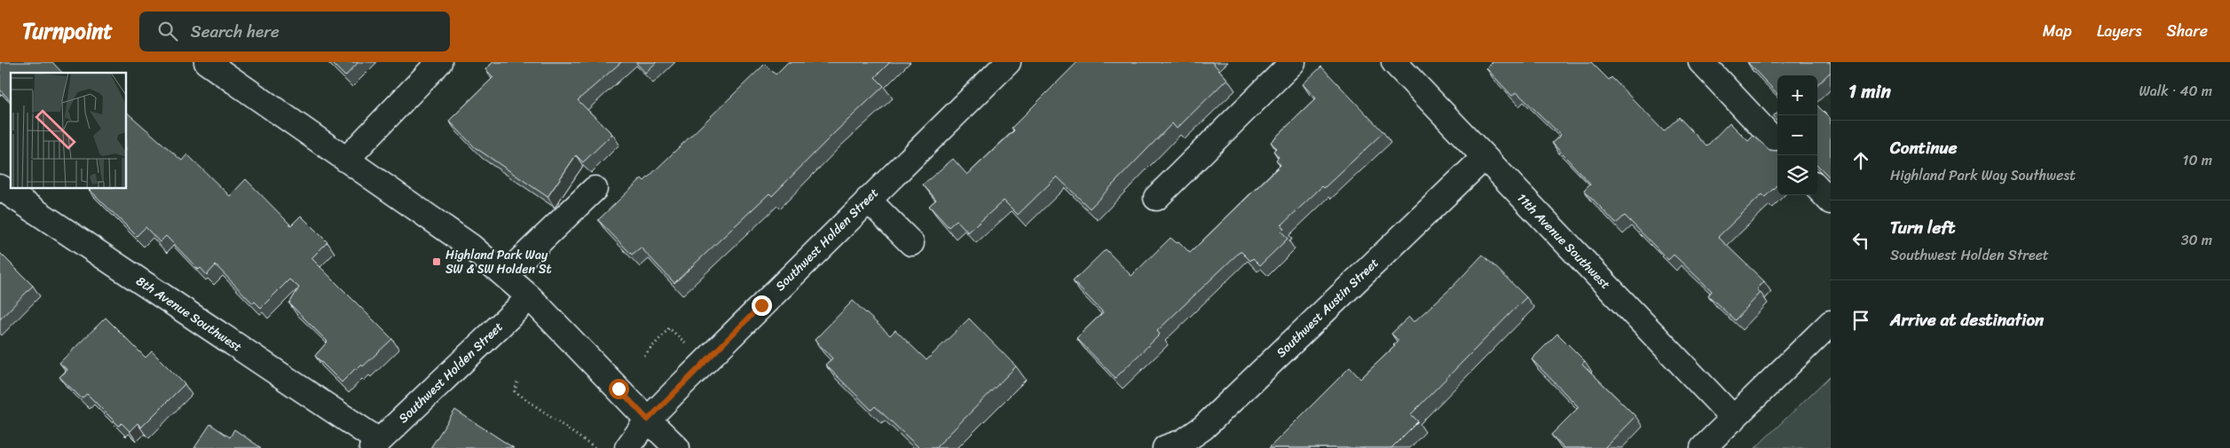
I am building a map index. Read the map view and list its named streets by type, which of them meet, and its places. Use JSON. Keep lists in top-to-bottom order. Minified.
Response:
{"streets":{"street":["Southwest Holden Street","11th Avenue Southwest","Southwest Austin Street","8th Avenue Southwest"]},"crossings":[["Southwest Holden Street","8th Avenue Southwest"],["11th Avenue Southwest","Southwest Austin Street"]],"places":{"transit":["Highland Park Way SW & SW Holden St"]},"page":{"header":"Turnpoint","search":"Search here","nav":["Map","Layers","Share"],"heading":["1 min","Walk · 40 m"],"map_buttons":["+","−"],"list":[["Continue","Highland Park Way Southwest","10 m"],["Turn left","Southwest Holden Street","30 m"],"Arrive at destination"]}}
